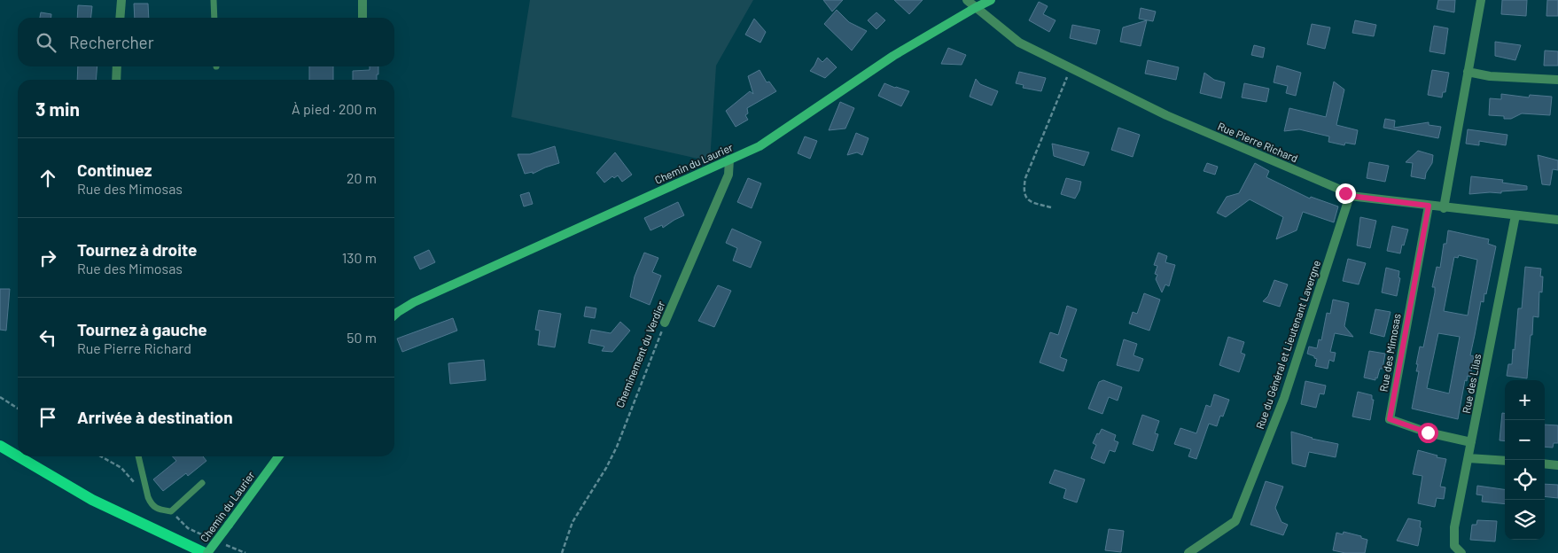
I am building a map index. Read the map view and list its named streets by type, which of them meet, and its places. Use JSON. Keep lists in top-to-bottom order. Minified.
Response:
{"streets":{"street":["Rue Pierre Richard","Chemin du Laurier","Rue du Général et Lieutenant Lavergne","Rue des Mimosas","Cheminement du Verdier","Rue des Lilas"]},"crossings":[["Rue Pierre Richard","Chemin du Laurier"],["Rue Pierre Richard","Rue du Général et Lieutenant Lavergne"],["Rue Pierre Richard","Rue des Mimosas"],["Rue Pierre Richard","Rue des Lilas"],["Chemin du Laurier","Cheminement du Verdier"],["Rue des Mimosas","Rue des Lilas"]],"page":{"search":"Rechercher","heading":["3 min","À pied · 200 m"],"list":[["Continuez","Rue des Mimosas","20 m"],["Tournez à droite","Rue des Mimosas","130 m"],["Tournez à gauche","Rue Pierre Richard","50 m"],"Arrivée à destination"],"map_buttons":["+","−"]}}
